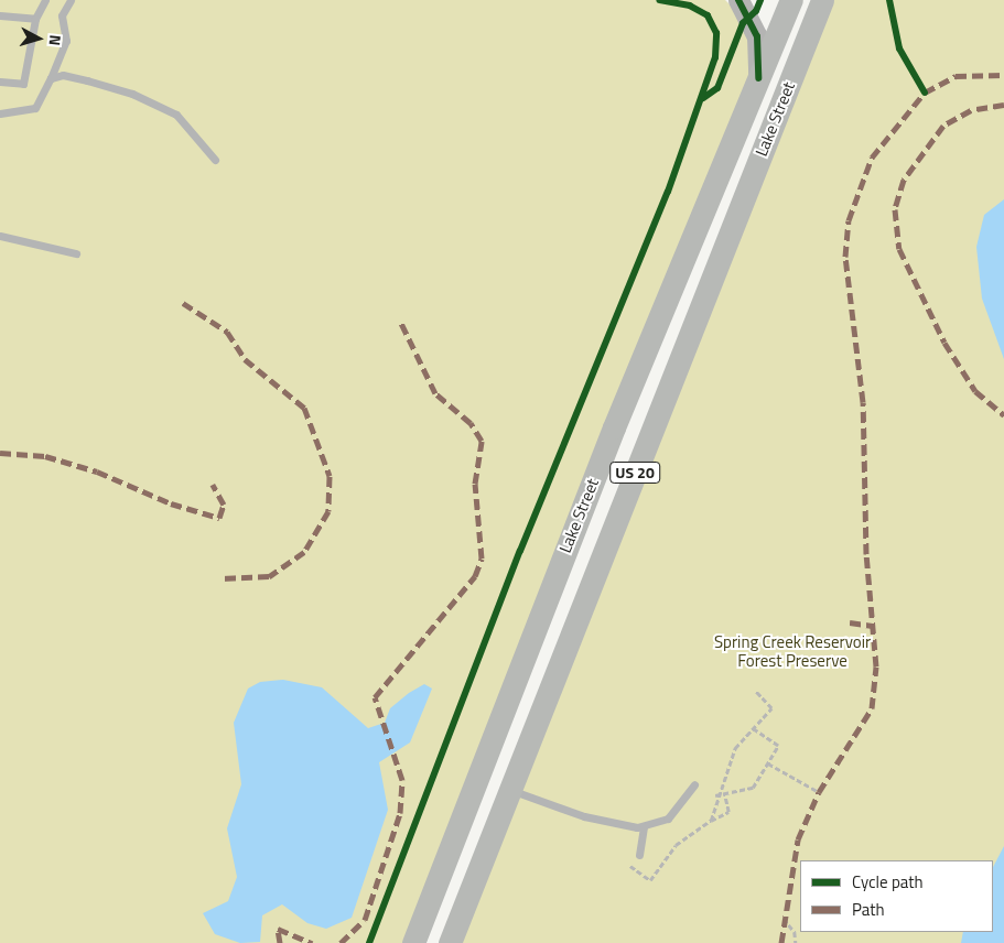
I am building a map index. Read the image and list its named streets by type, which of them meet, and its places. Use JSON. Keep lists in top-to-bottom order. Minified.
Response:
{"streets":{"main road":["Lake Street","US 20"]},"parks":["Spring Creek Reservoir Forest Preserve"],"legend":["Cycle path","Path"],"north":"right"}
